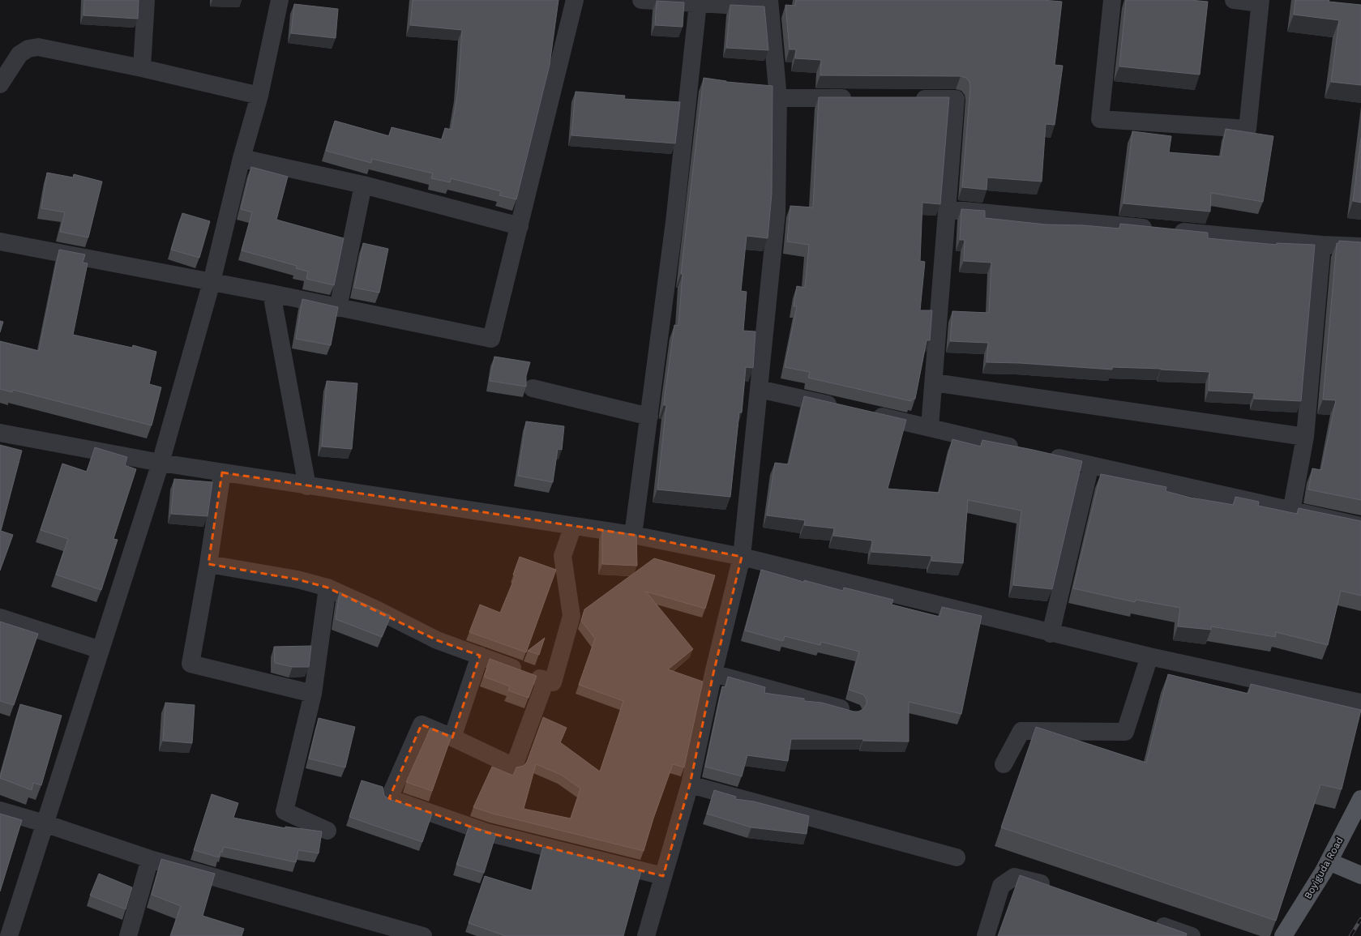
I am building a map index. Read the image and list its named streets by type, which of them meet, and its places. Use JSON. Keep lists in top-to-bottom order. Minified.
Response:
{"streets":{"main road":["Boyiguda Road"]}}
